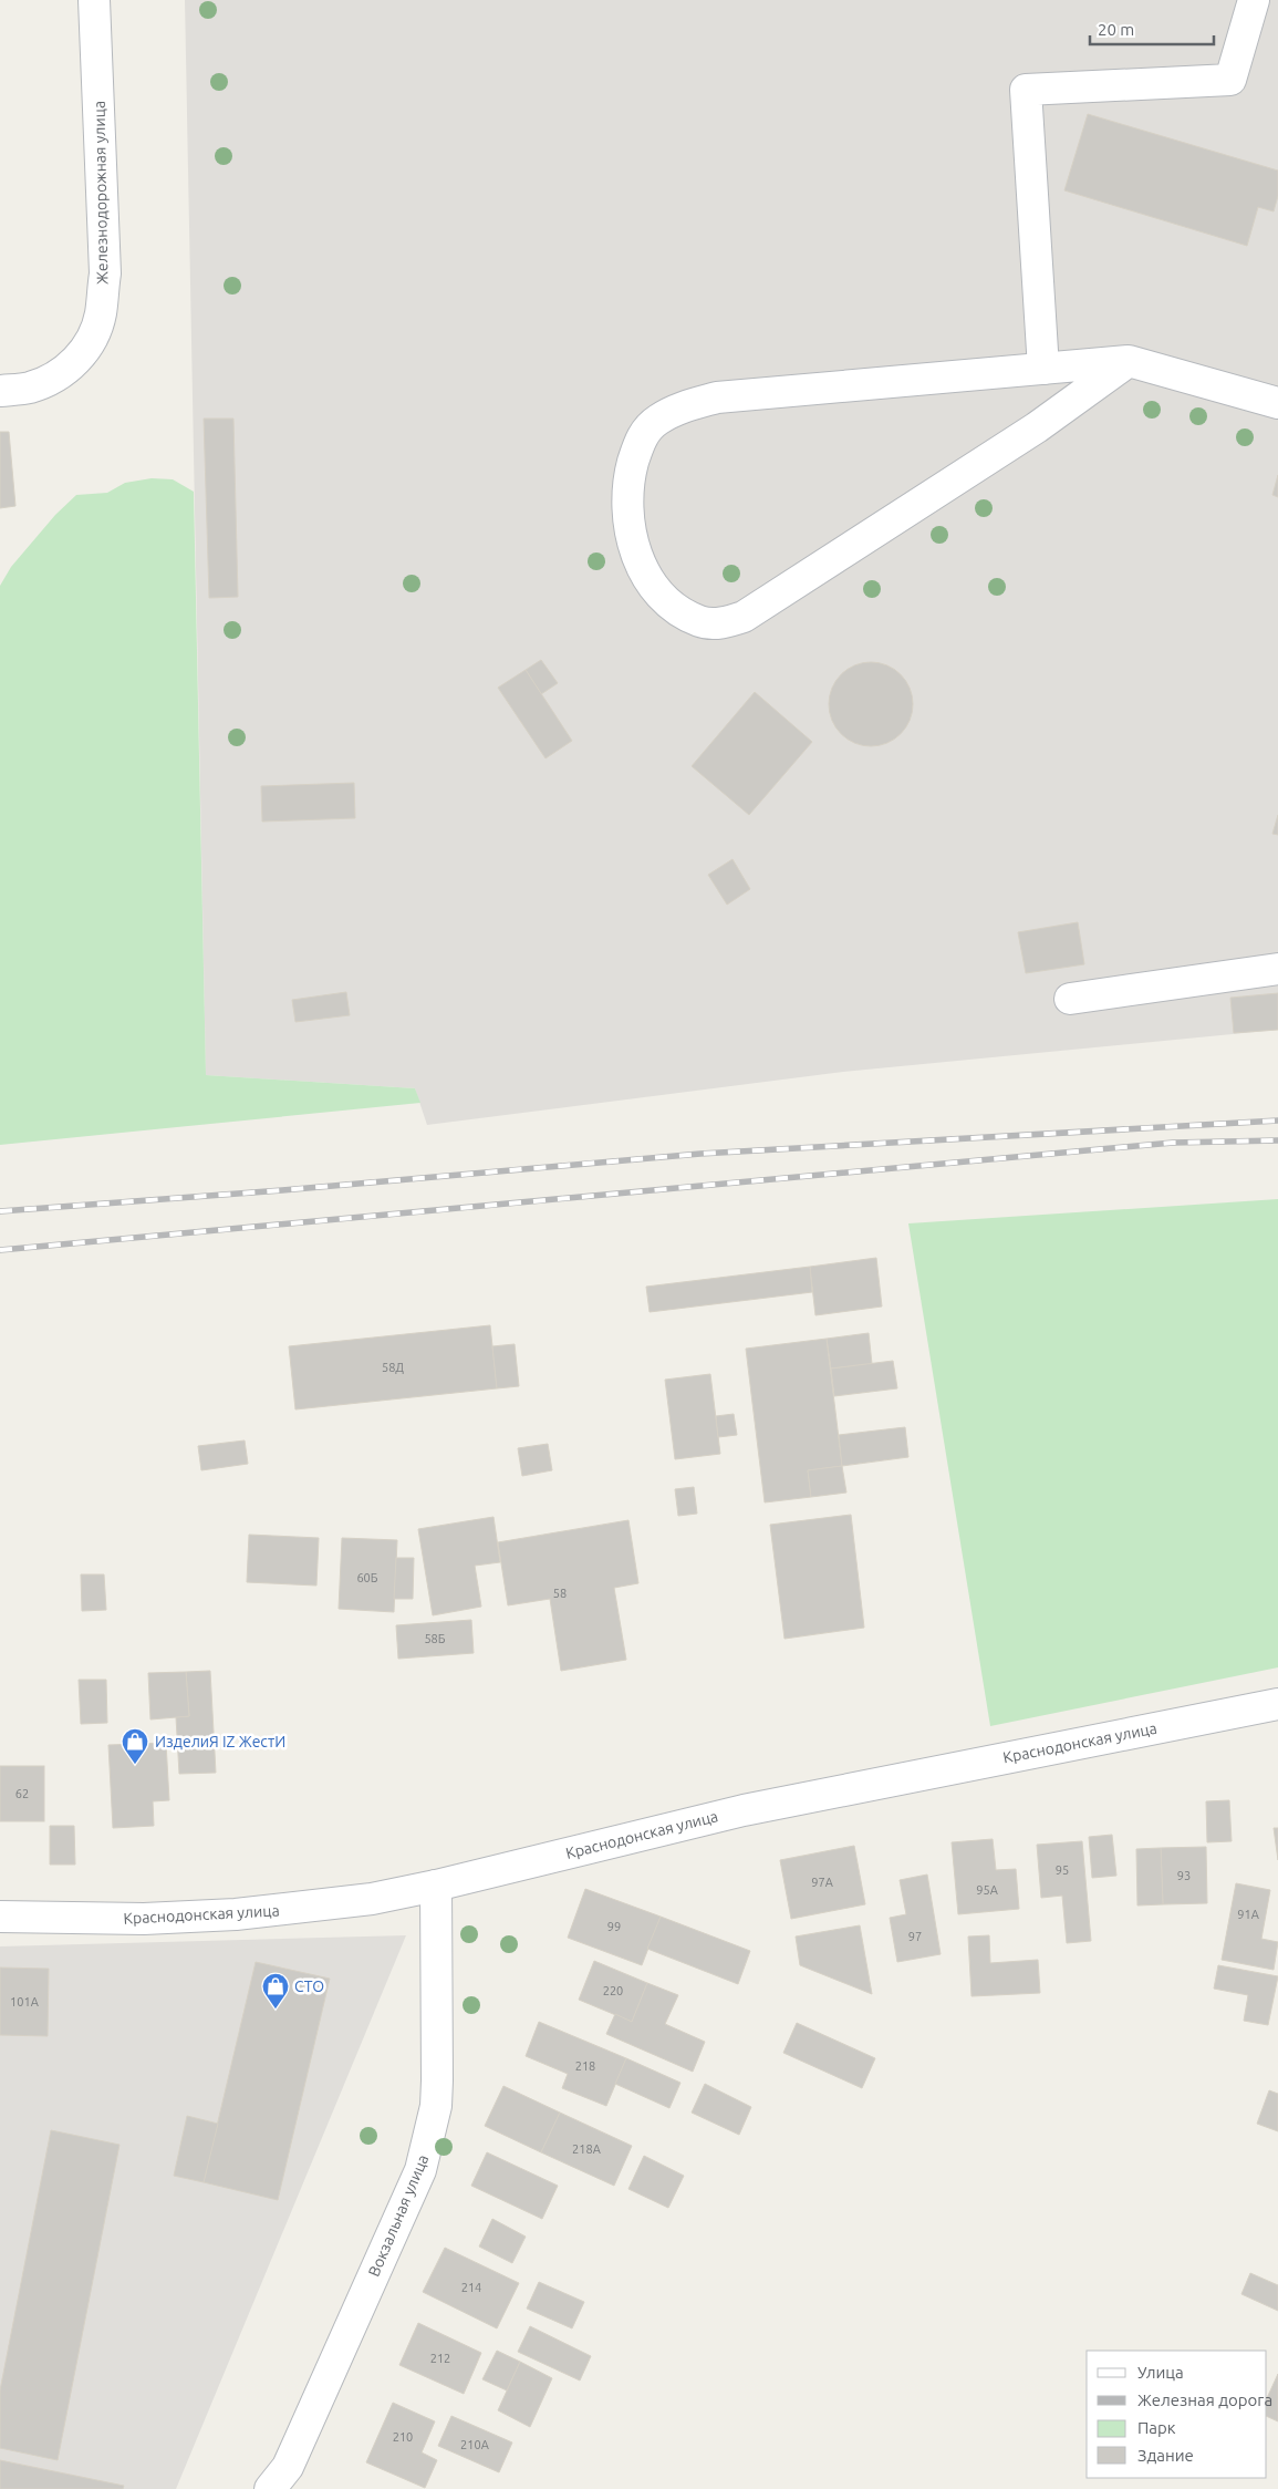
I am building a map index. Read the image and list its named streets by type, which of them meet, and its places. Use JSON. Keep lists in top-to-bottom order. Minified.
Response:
{"streets":{"street":["Железнодорожная улица","Краснодонская улица","Вокзальная улица"]},"crossings":[["Краснодонская улица","Вокзальная улица"]],"places":{"shop":["ИзделиЯ IZ ЖестИ","СТО"]},"house_numbers":["58Д","60Б","58","58Б","62","95","93","97А","95А","91А","99","97","220","101А","218","218А","214","212","210","210А"],"legend":["Улица","Железная дорога","Парк","Здание"],"scale_bar":"20 m"}
